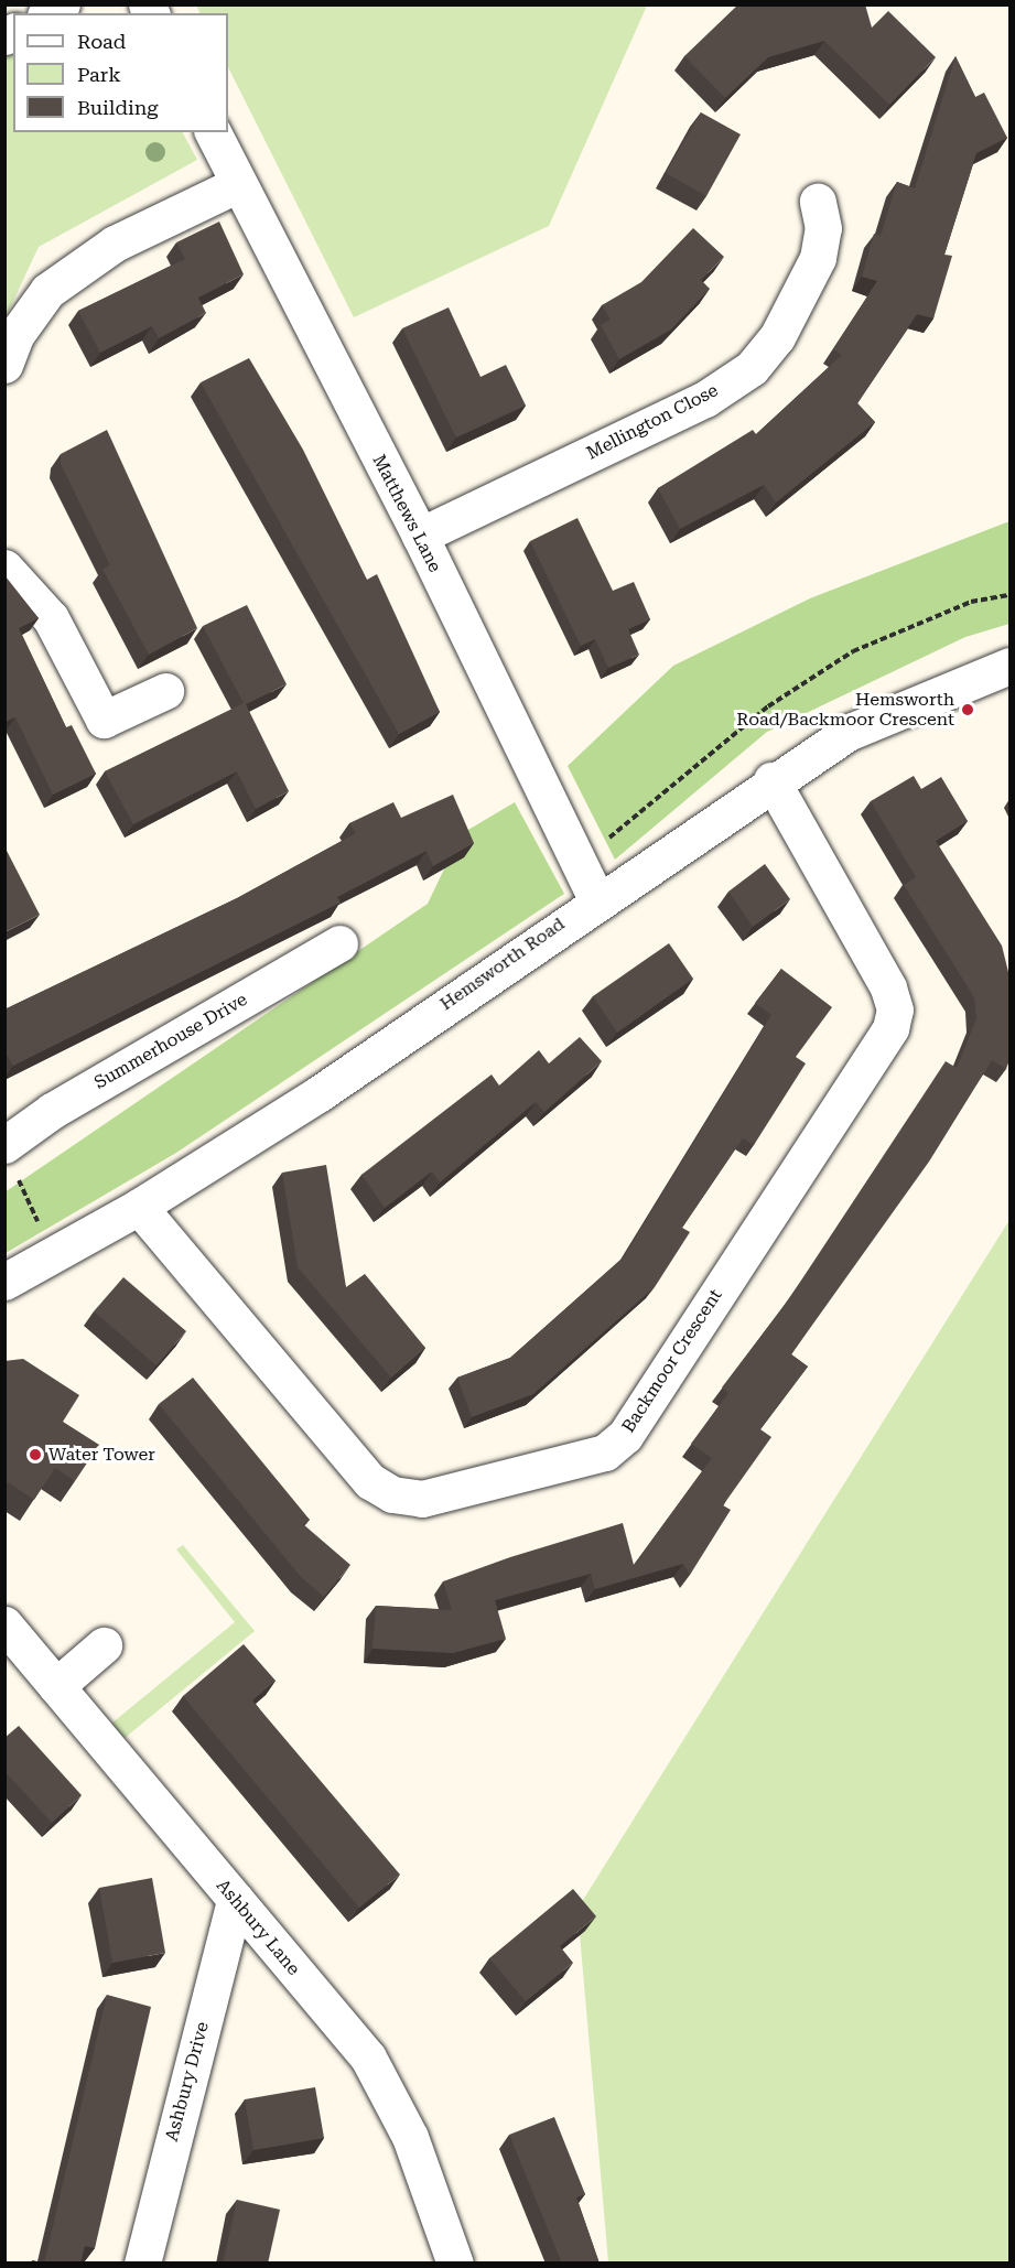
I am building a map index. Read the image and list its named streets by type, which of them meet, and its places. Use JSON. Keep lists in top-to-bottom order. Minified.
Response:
{"streets":{"street":["Mellington Close","Matthews Lane","Hemsworth Road","Summerhouse Drive","Backmoor Crescent","Ashbury Lane","Ashbury Drive"]},"crossings":[["Mellington Close","Matthews Lane"],["Matthews Lane","Hemsworth Road"],["Hemsworth Road","Backmoor Crescent"],["Ashbury Lane","Ashbury Drive"]],"places":["Hemsworth Road/Backmoor Crescent","Water Tower"],"legend":["Road","Park","Building"]}
